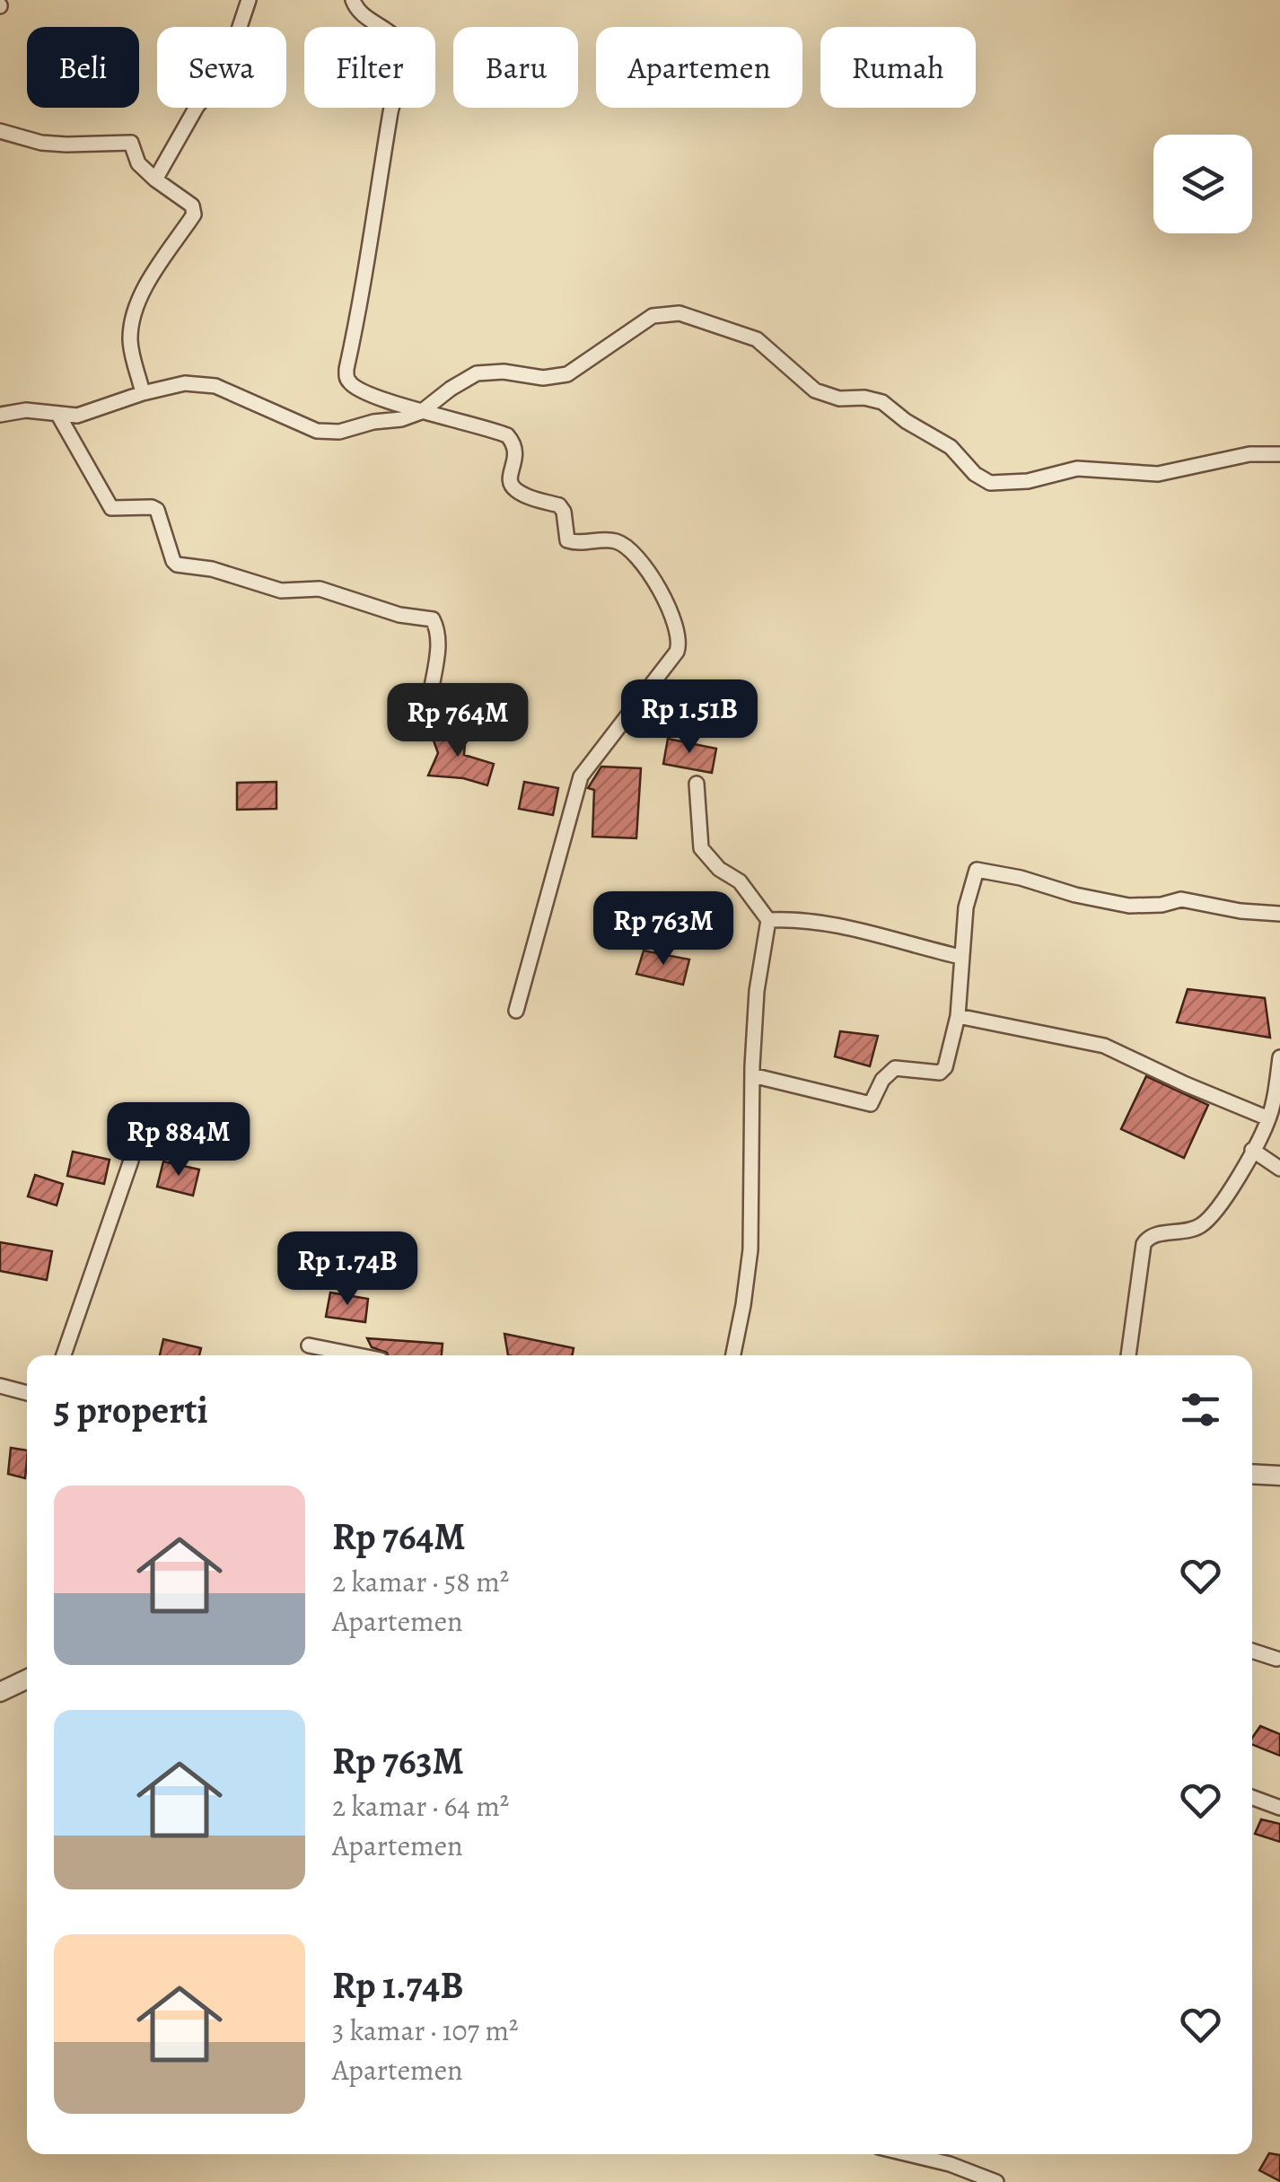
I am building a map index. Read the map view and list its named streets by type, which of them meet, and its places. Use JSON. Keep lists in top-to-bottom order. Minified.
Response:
{"page":{"chip":["Beli","Sewa","Filter","Baru","Apartemen","Rumah"],"price":["Rp 1.51B","Rp 764M","Rp 763M","Rp 884M","Rp 1.74B"],"heading":"5 properti","list":[{"name":"Rp 764M","note":"2 kamar · 58 m² · Apartemen"},{"name":"Rp 763M","note":"2 kamar · 64 m² · Apartemen"},{"name":"Rp 1.74B","note":"3 kamar · 107 m² · Apartemen"}]}}
